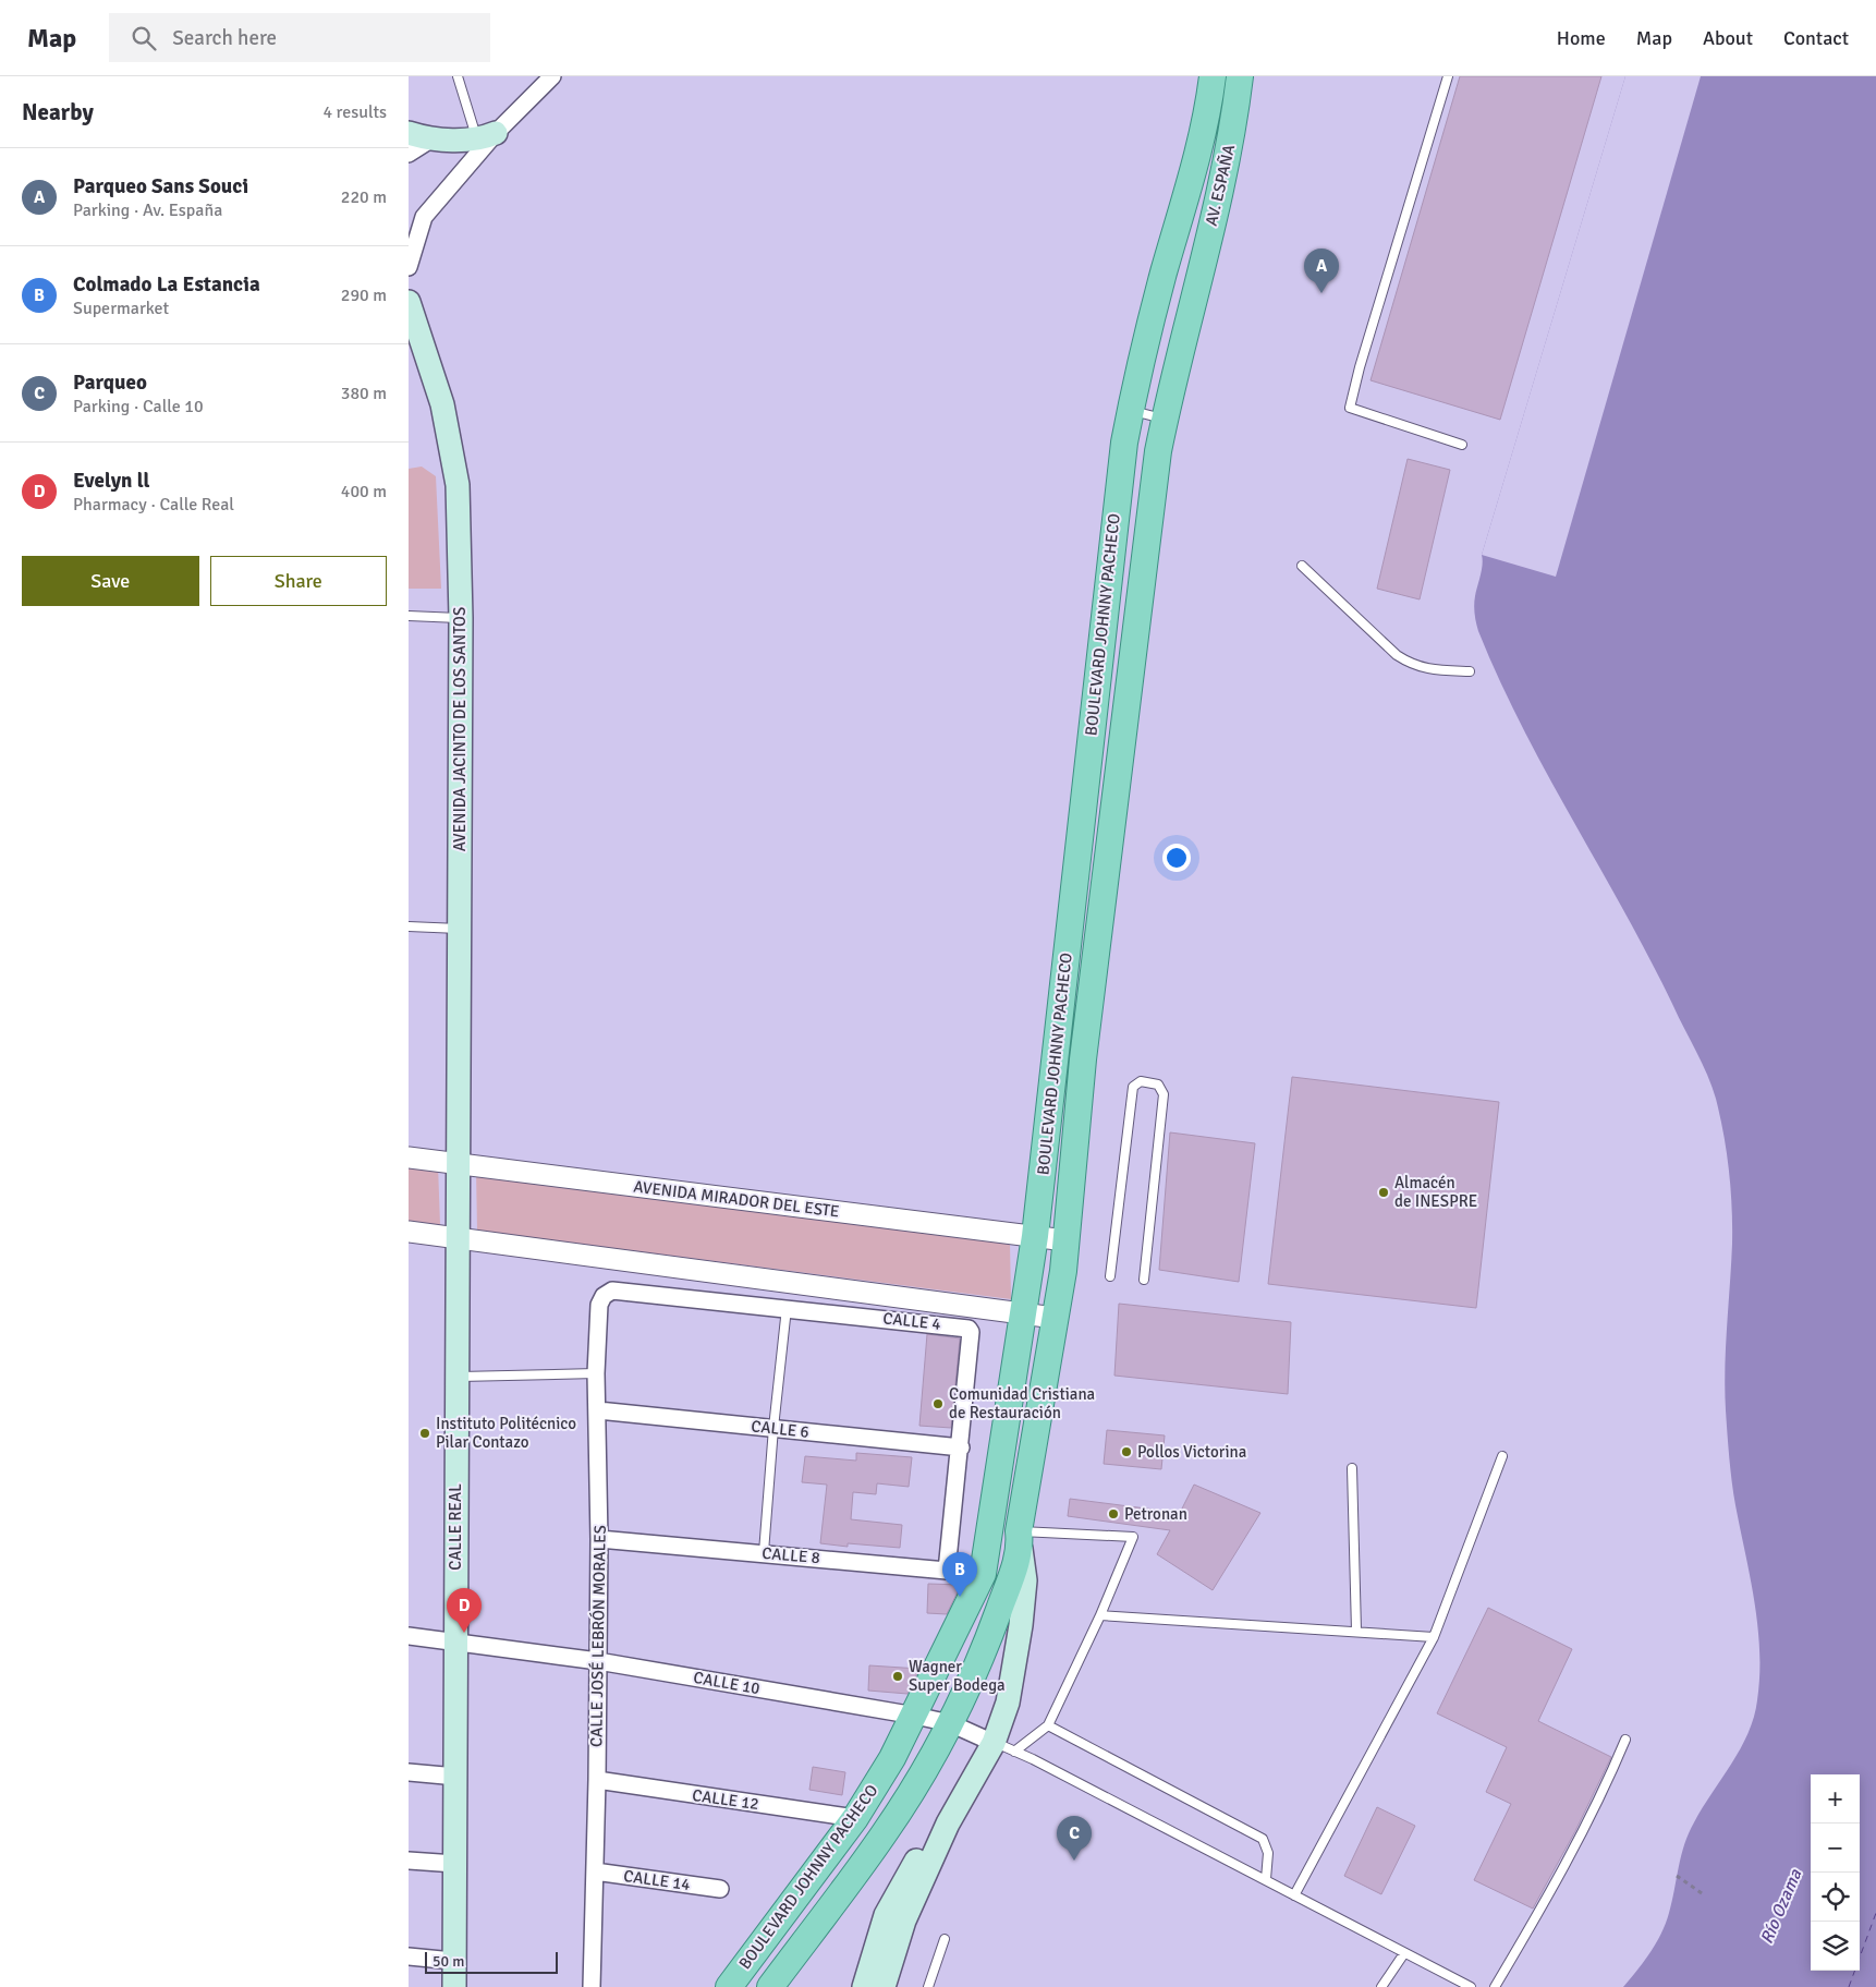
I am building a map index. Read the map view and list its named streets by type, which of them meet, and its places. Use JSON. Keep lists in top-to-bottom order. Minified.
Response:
{"streets":{"main road":["AV. ESPAÑA","BOULEVARD JOHNNY PACHECO","AVENIDA JACINTO DE LOS SANTOS","CALLE REAL"],"street":["AVENIDA MIRADOR DEL ESTE","CALLE 4","CALLE 6","CALLE 8","CALLE JOSÉ LEBRÓN MORALES","CALLE 10","CALLE 12","CALLE 14"]},"crossings":[["AV. ESPAÑA","BOULEVARD JOHNNY PACHECO"],["BOULEVARD JOHNNY PACHECO","AVENIDA MIRADOR DEL ESTE"],["BOULEVARD JOHNNY PACHECO","CALLE 8"],["BOULEVARD JOHNNY PACHECO","CALLE 10"],["BOULEVARD JOHNNY PACHECO","CALLE 12"],["AVENIDA JACINTO DE LOS SANTOS","AVENIDA MIRADOR DEL ESTE"],["AVENIDA JACINTO DE LOS SANTOS","CALLE REAL"],["AVENIDA MIRADOR DEL ESTE","CALLE REAL"],["CALLE 4","CALLE 6"],["CALLE 4","CALLE 8"],["CALLE 4","CALLE JOSÉ LEBRÓN MORALES"],["CALLE 6","CALLE JOSÉ LEBRÓN MORALES"],["CALLE REAL","CALLE 10"],["CALLE 8","CALLE JOSÉ LEBRÓN MORALES"],["CALLE JOSÉ LEBRÓN MORALES","CALLE 10"],["CALLE JOSÉ LEBRÓN MORALES","CALLE 12"],["CALLE JOSÉ LEBRÓN MORALES","CALLE 14"]],"water":["Río Ozama"],"places":["Almacén de INESPRE","Comunidad Cristiana de Restauración","Instituto Politécnico Pilar Contazo","Pollos Victorina","Petronan","Wagner Super Bodega"],"scale_bar":"50 m","page":{"header":"Map","search":"Search here","nav":["Home","Map","About","Contact"],"heading":["Nearby","4 results"],"list":[{"mark":"A","name":"Parqueo Sans Souci","note":"Parking · Av. España","value":"220 m"},{"mark":"B","name":"Colmado La Estancia","note":"Supermarket","value":"290 m"},{"mark":"C","name":"Parqueo","note":"Parking · Calle 10","value":"380 m"},{"mark":"D","name":"Evelyn ll","note":"Pharmacy · Calle Real","value":"400 m"}],"pins":["A","B","D","C"],"buttons":["Save","Share"],"map_buttons":["+","−"],"scale":"50 m"}}
